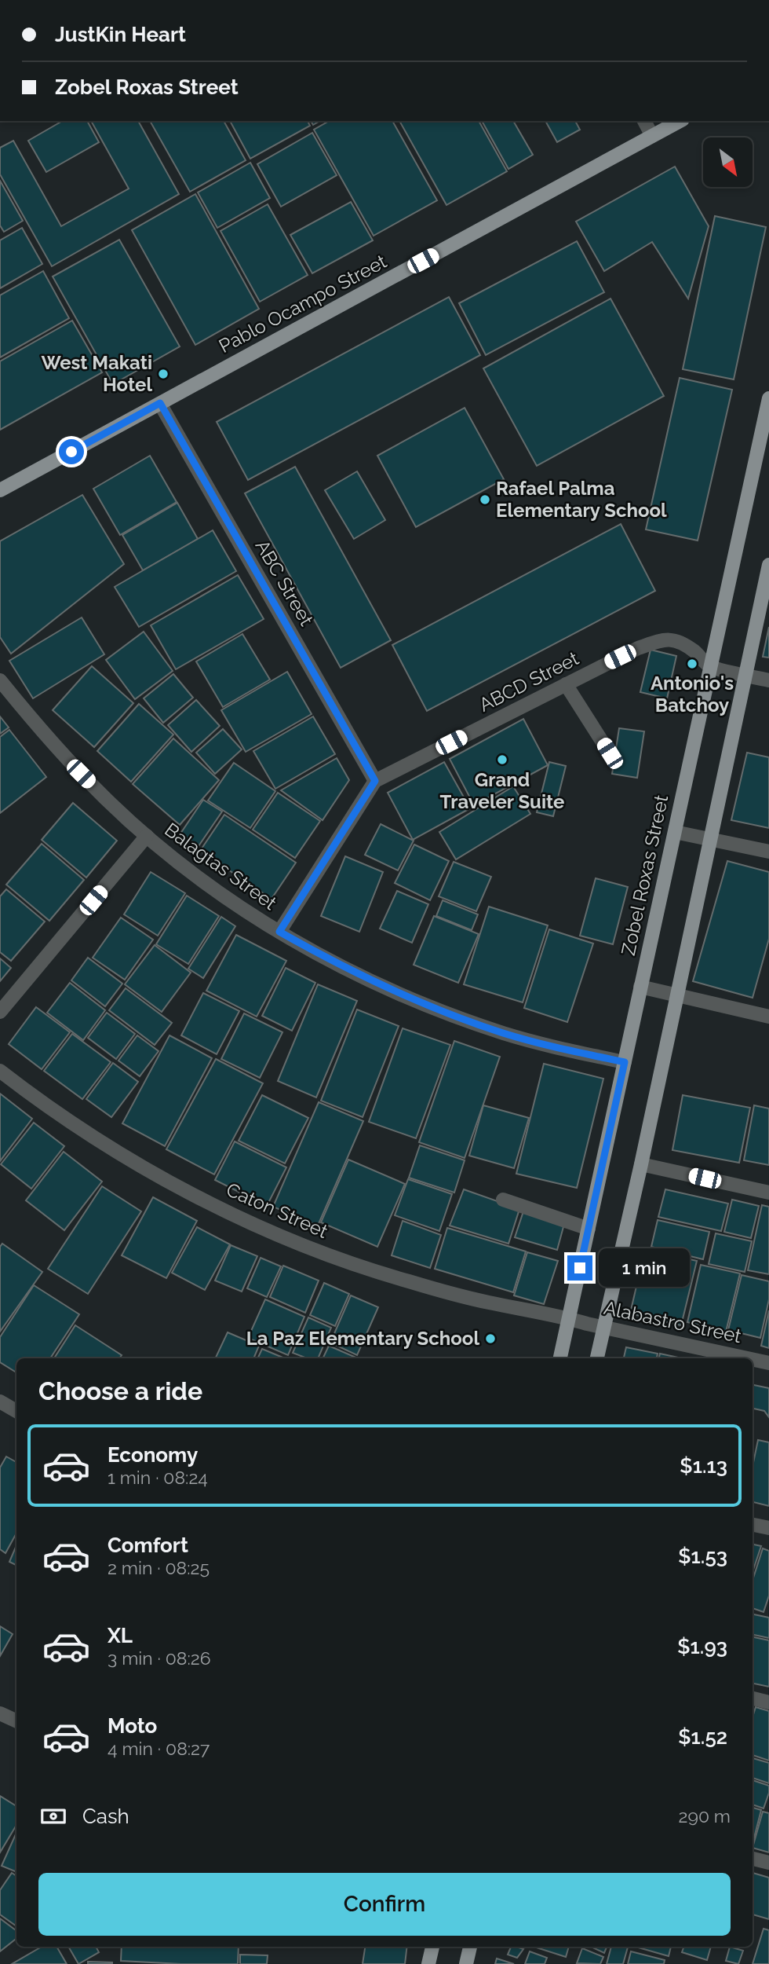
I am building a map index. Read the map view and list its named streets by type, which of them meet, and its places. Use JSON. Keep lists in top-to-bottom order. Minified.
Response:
{"streets":{"main road":["Pablo Ocampo Street","Zobel Roxas Street"],"street":["ABC Street","ABCD Street","Balagtas Street","Caton Street","Alabastro Street"]},"crossings":[["Pablo Ocampo Street","ABC Street"],["ABC Street","ABCD Street"],["ABCD Street","Zobel Roxas Street"],["Balagtas Street","Zobel Roxas Street"],["Zobel Roxas Street","Caton Street"],["Zobel Roxas Street","Alabastro Street"],["Caton Street","Alabastro Street"]],"places":["West Makati Hotel","Rafael Palma Elementary School","Antonio's Batchoy","Grand Traveler Suite","La Paz Elementary School"],"north":"bottom right","page":{"banner":["JustKin Heart","Zobel Roxas Street"],"bubble":"1 min","heading":"Choose a ride","list":[{"name":"Economy","note":"1 min · 08:24","value":"$1.13"},{"name":"Comfort","note":"2 min · 08:25","value":"$1.53"},{"name":"XL","note":"3 min · 08:26","value":"$1.93"},{"name":"Moto","note":"4 min · 08:27","value":"$1.52"}],"pay":["Cash","290 m"],"buttons":"Confirm"}}
